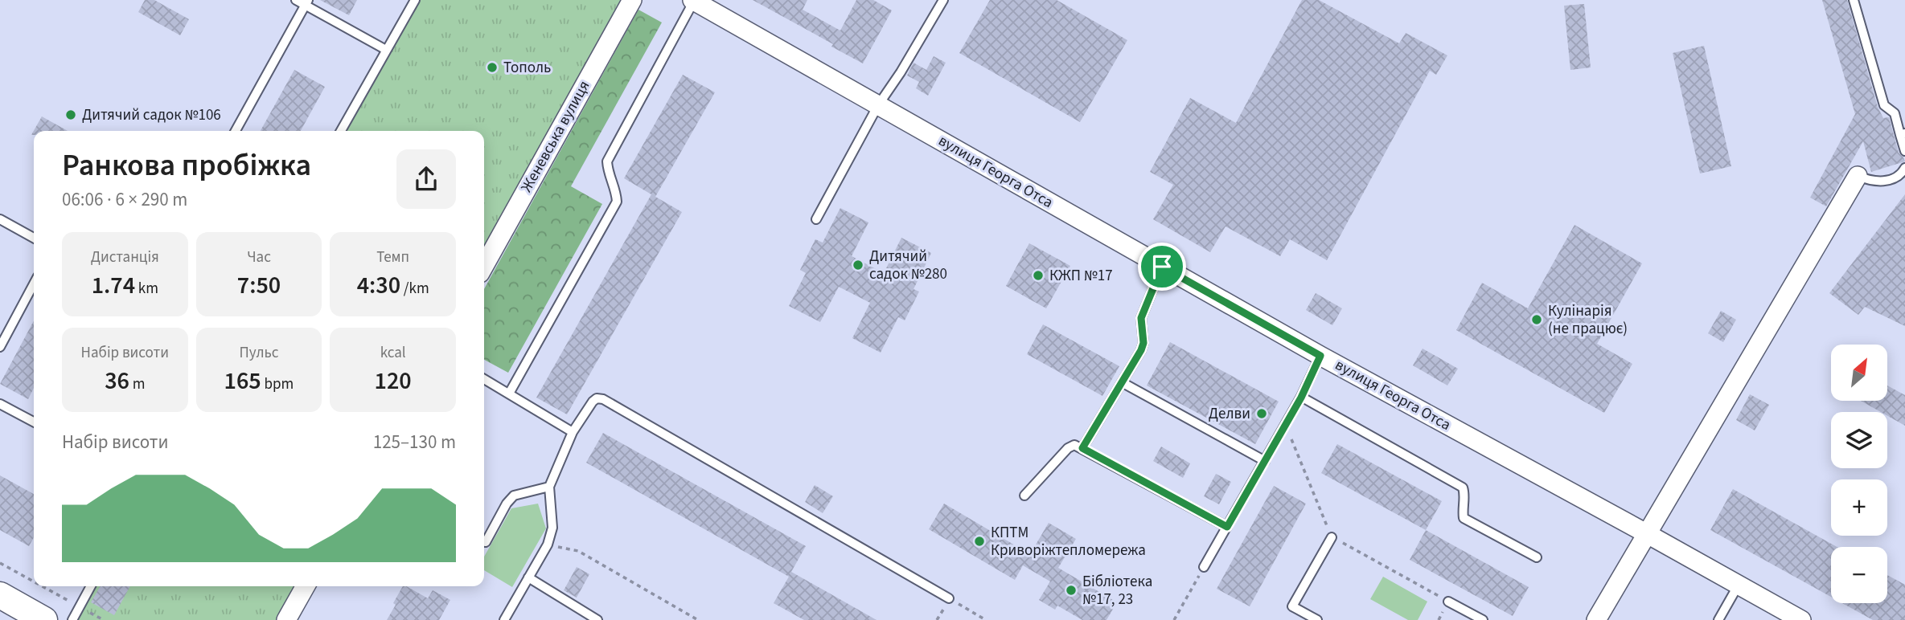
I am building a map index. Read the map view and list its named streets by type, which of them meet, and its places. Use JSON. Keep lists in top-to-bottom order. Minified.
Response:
{"streets":{"street":["Женевська вулиця","вулиця Георга Отса"]},"places":["Тополь","Дитячий садок №106","Дитячий садок №280","КЖП №17","Кулінарія (не працює)","Делви","КПТМ Криворіжтепломережа","Бібліотека №17, 23"],"north":"top right","page":{"heading":["Ранкова пробіжка","06:06 · 6 × 290 m"],"stats":[["Дистанція","1.74 km"],["Час","7:50"],["Темп","4:30 /km"],["Набір висоти","36 m"],["Пульс","165 bpm"],["kcal","120"]],"map_buttons":["+","−"],"chart":["Набір висоти","125–130 m"]}}
